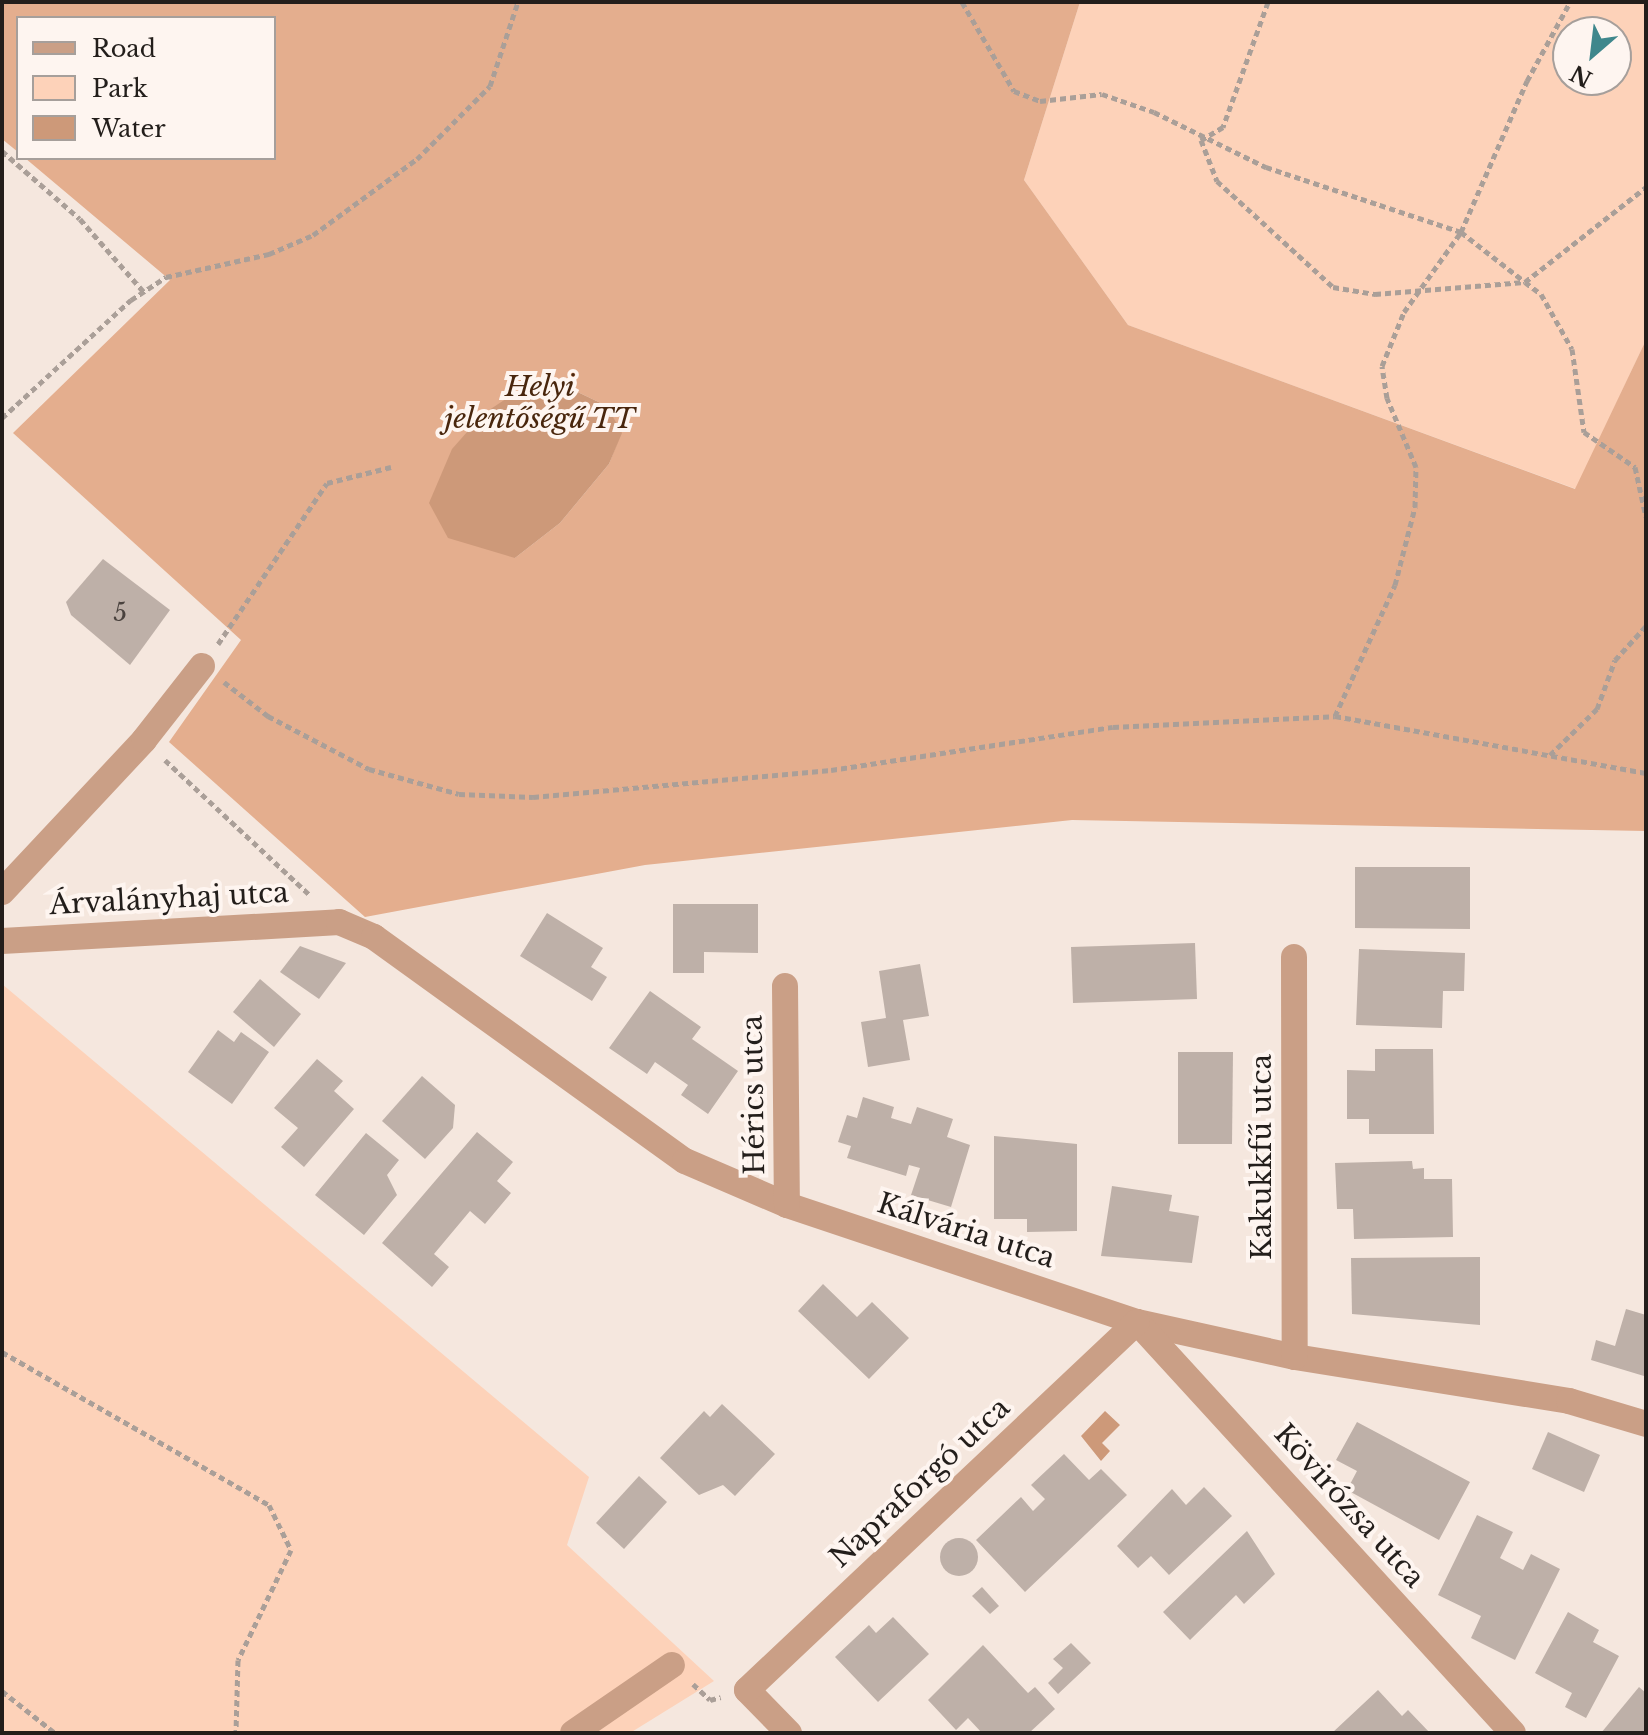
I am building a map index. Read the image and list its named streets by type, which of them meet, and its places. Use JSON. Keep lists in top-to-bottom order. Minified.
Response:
{"streets":{"street":["Árvalányhaj utca","Hérics utca","Kakukkfű utca","Kálvária utca","Napraforgó utca","Kövirózsa utca"]},"crossings":[["Árvalányhaj utca","Kálvária utca"],["Hérics utca","Kálvária utca"],["Kakukkfű utca","Kálvária utca"],["Kálvária utca","Napraforgó utca"],["Kálvária utca","Kövirózsa utca"],["Napraforgó utca","Kövirózsa utca"]],"parks":["Helyi jelentőségű TT"],"house_numbers":["5"],"legend":["Road","Park","Water"],"north":"bottom left"}
